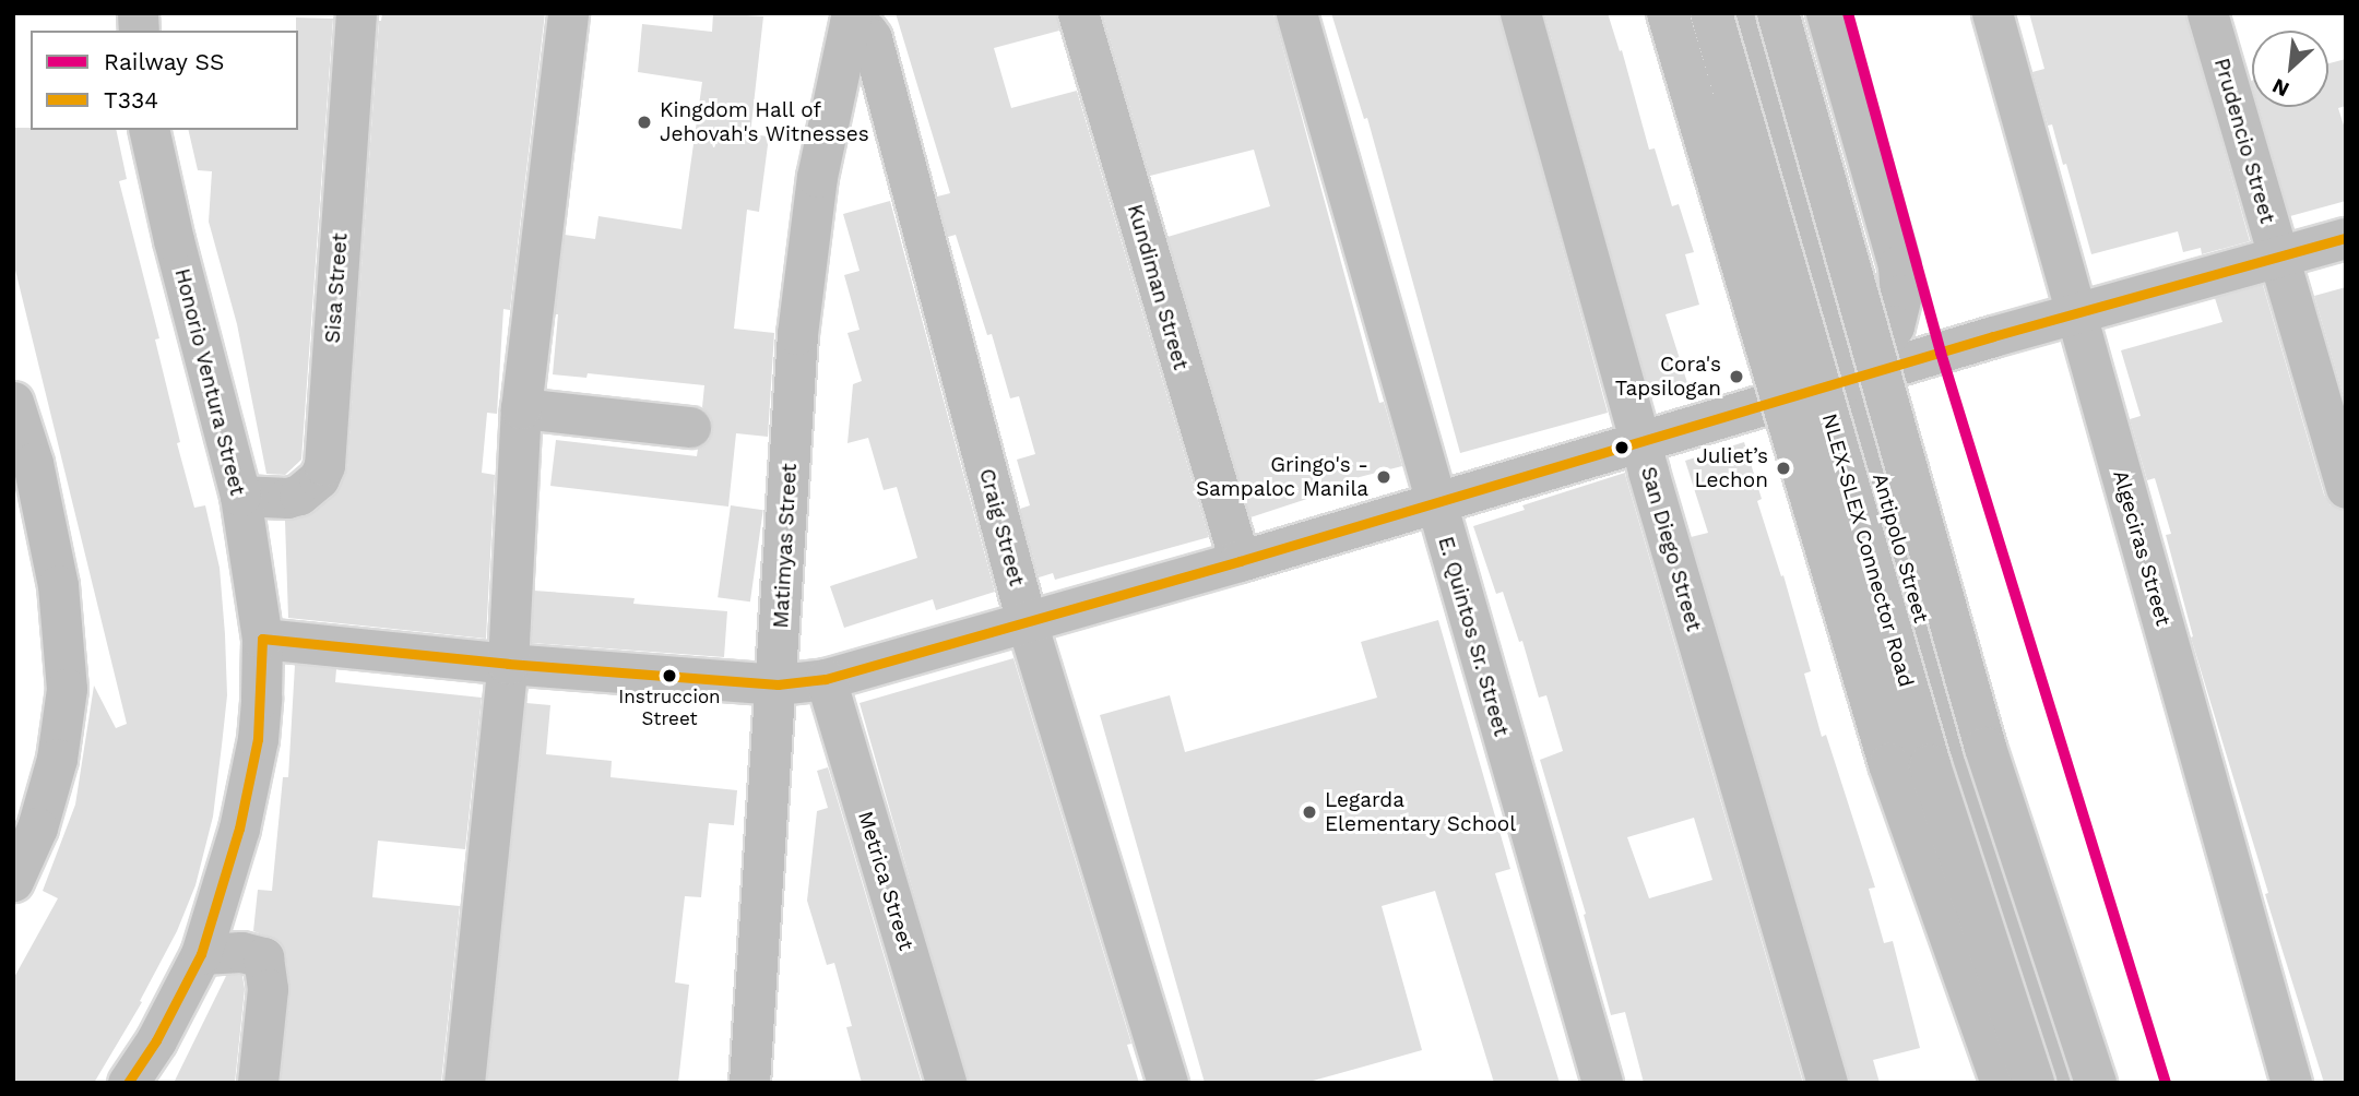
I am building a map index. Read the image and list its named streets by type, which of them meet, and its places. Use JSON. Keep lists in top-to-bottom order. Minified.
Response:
{"streets":{"highway":["NLEX-SLEX Connector Road"],"street":["Prudencio Street","Kundiman Street","Sisa Street","Honorio Ventura Street","Craig Street","Matimyas Street","Antipolo Street","Algeciras Street","San Diego Street","E. Quintos Sr. Street","Metrica Street"]},"crossings":[["Sisa Street","Honorio Ventura Street"],["Craig Street","Matimyas Street"]],"places":["Kingdom Hall of Jehovah's Witnesses","Cora's Tapsilogan","Juliet’s Lechon","Gringo's - Sampaloc Manila","Instruccion Street","Legarda Elementary School"],"lines":["rail line SS","transit line T334"],"legend":["Railway SS","T334"],"north":"bottom left"}
